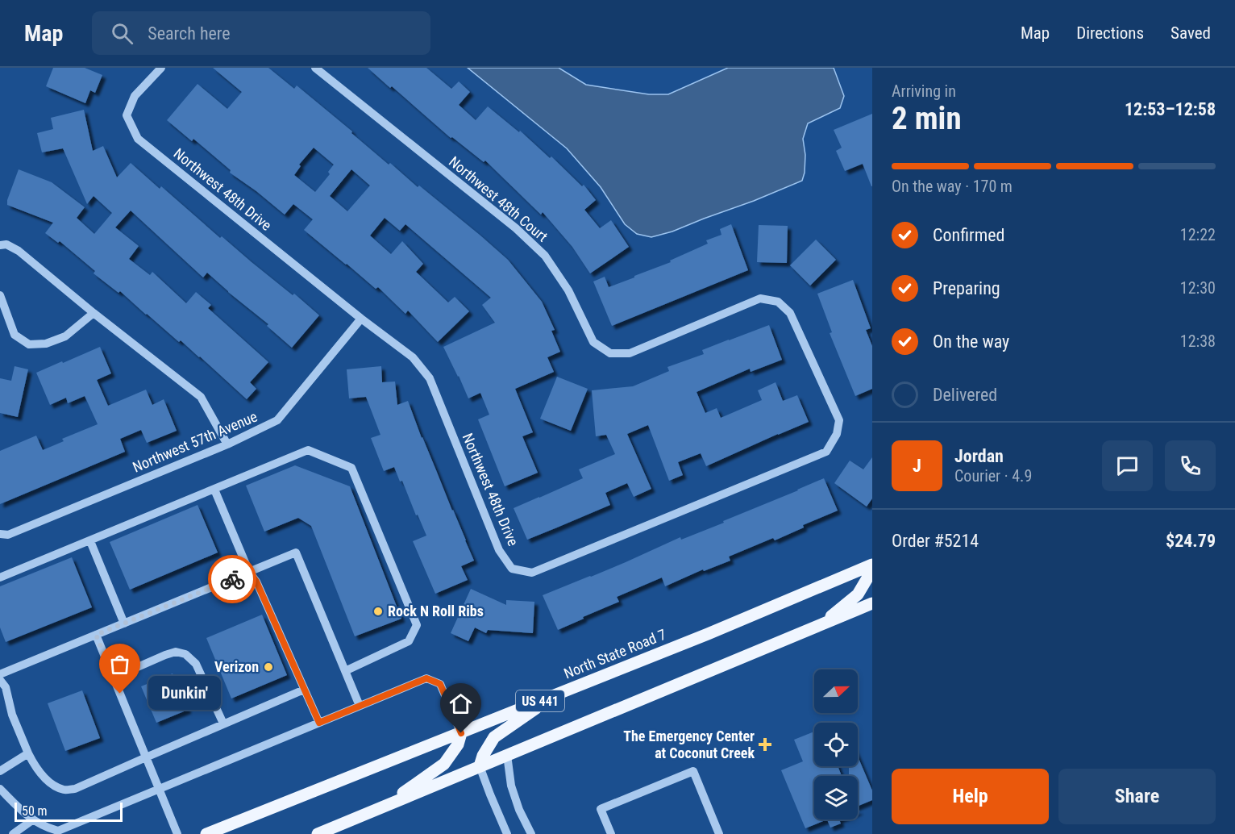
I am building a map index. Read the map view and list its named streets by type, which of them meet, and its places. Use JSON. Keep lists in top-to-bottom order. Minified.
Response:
{"streets":{"main road":["North State Road 7","US 441"],"street":["Northwest 48th Drive","Northwest 48th Court","Northwest 57th Avenue"]},"crossings":[["Northwest 48th Drive","Northwest 48th Court"],["Northwest 48th Drive","Northwest 57th Avenue"]],"places":{"other":["Rock N Roll Ribs","Verizon","Dunkin'"],"health":["The Emergency Center at Coconut Creek"]},"scale_bar":"50 m","north":"right","page":{"header":"Map","search":"Search here","nav":["Map","Directions","Saved"],"heading":["2 min","Arriving in","12:53–12:58"],"panel":["Jordan","Courier · 4.9","Order #5214","$24.79"],"bar":"On the way · 170 m","list":[["Confirmed","12:22"],["Preparing","12:30"],["On the way","12:38"],"Delivered"],"round":"J","bubble":"Dunkin'","buttons":["Help","Share"],"scale":"50 m"}}
